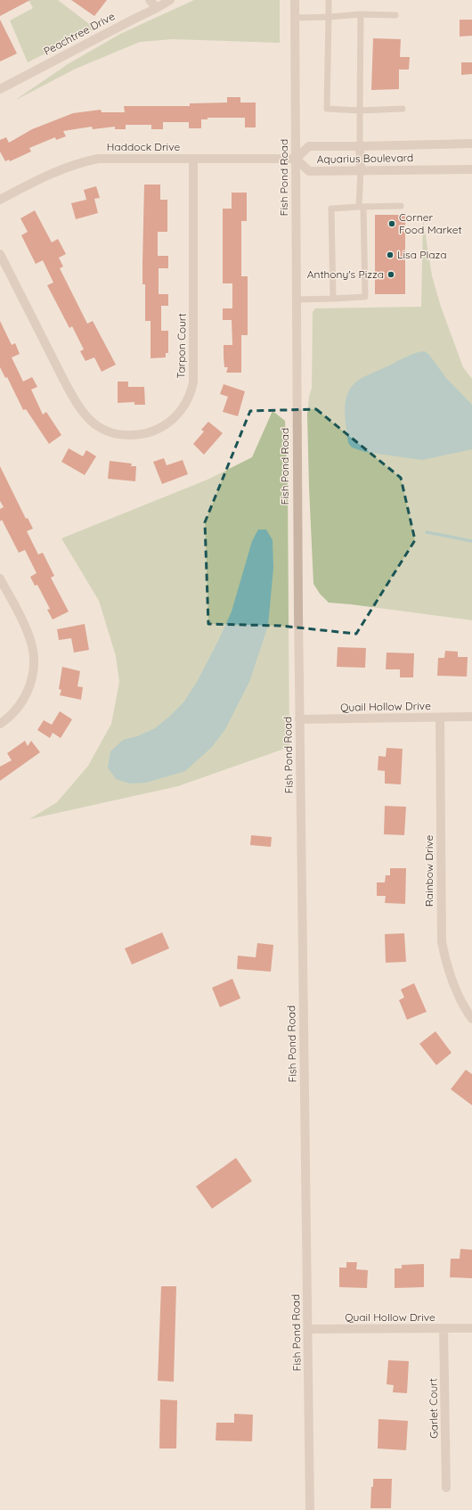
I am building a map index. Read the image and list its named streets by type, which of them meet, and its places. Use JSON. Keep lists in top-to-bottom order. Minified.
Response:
{"streets":{"street":["Peachtree Drive","Haddock Drive","Aquarius Boulevard","Fish Pond Road","Tarpon Court","Quail Hollow Drive","Rainbow Drive","Garlet Court"]},"crossings":[["Haddock Drive","Aquarius Boulevard"],["Haddock Drive","Fish Pond Road"],["Haddock Drive","Tarpon Court"],["Aquarius Boulevard","Fish Pond Road"],["Fish Pond Road","Quail Hollow Drive"],["Quail Hollow Drive","Rainbow Drive"],["Quail Hollow Drive","Garlet Court"]],"places":["Corner Food Market","Lisa Plaza","Anthony's Pizza"]}
